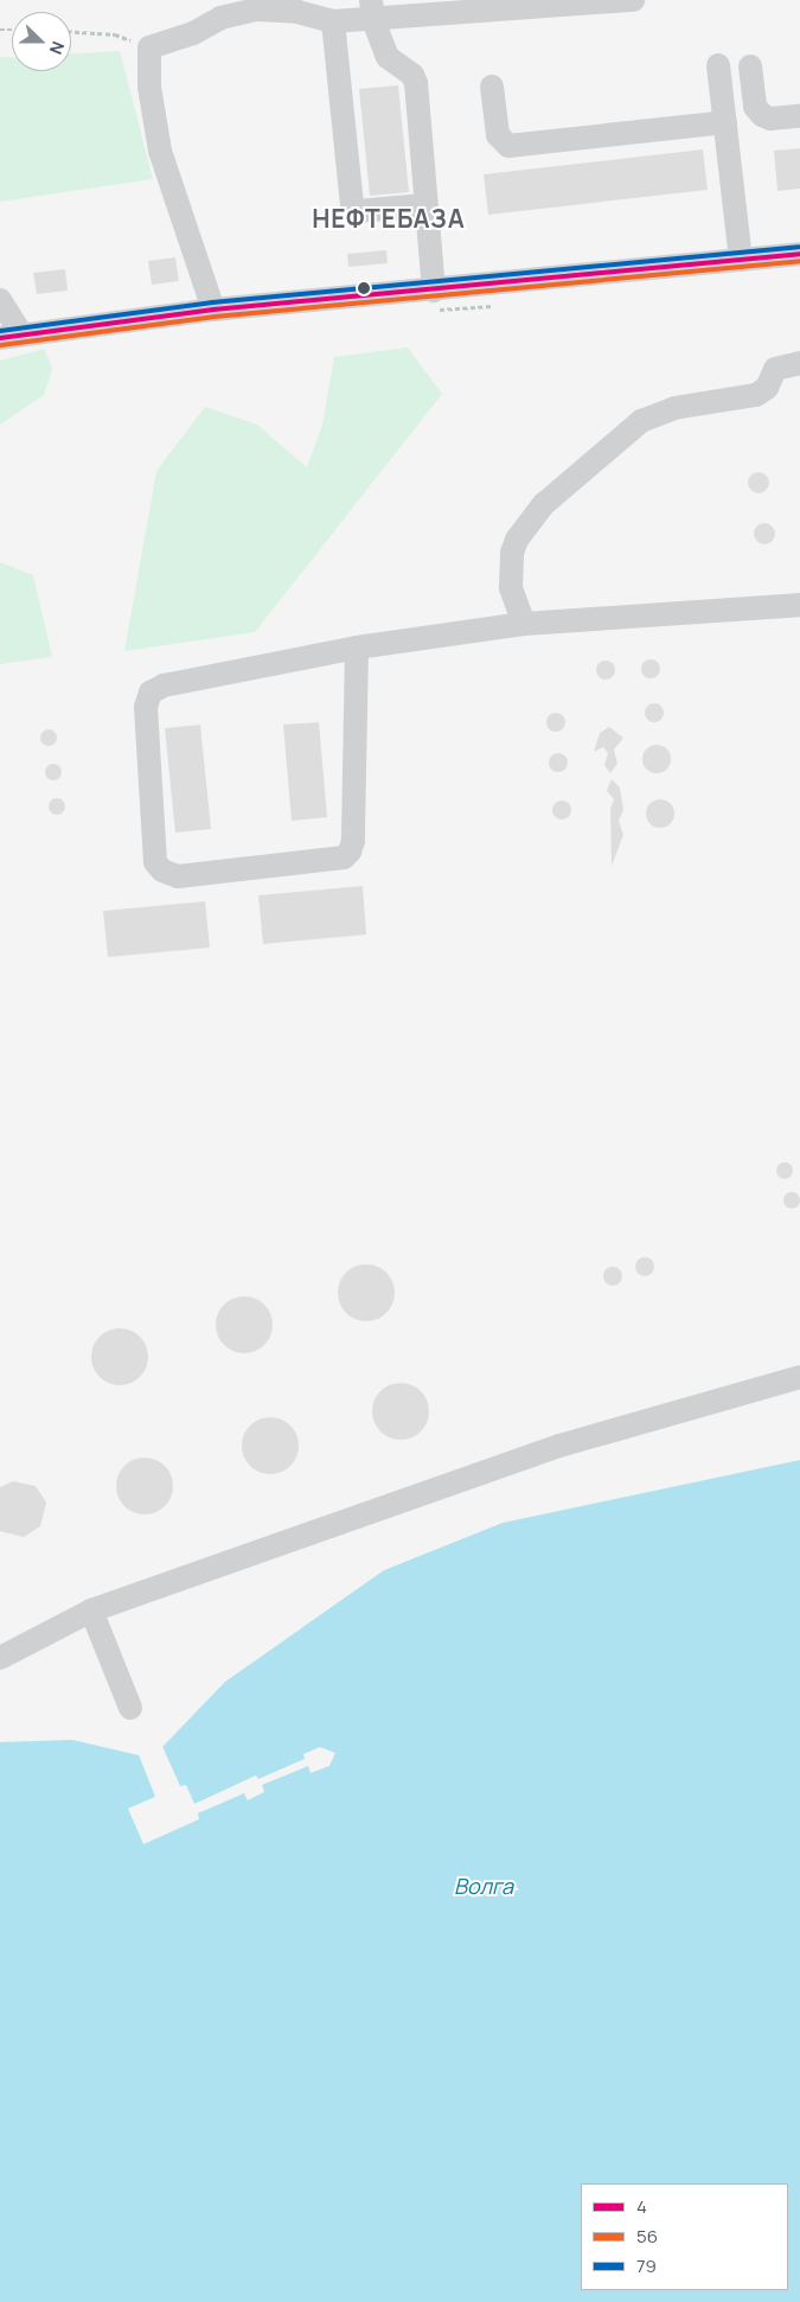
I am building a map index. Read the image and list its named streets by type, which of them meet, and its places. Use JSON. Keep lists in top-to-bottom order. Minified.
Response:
{"districts":["НЕФТЕБАЗА"],"water":["Волга"],"lines":["transit line 79","transit line 4","transit line 56"],"legend":["4","56","79"],"north":"right"}
